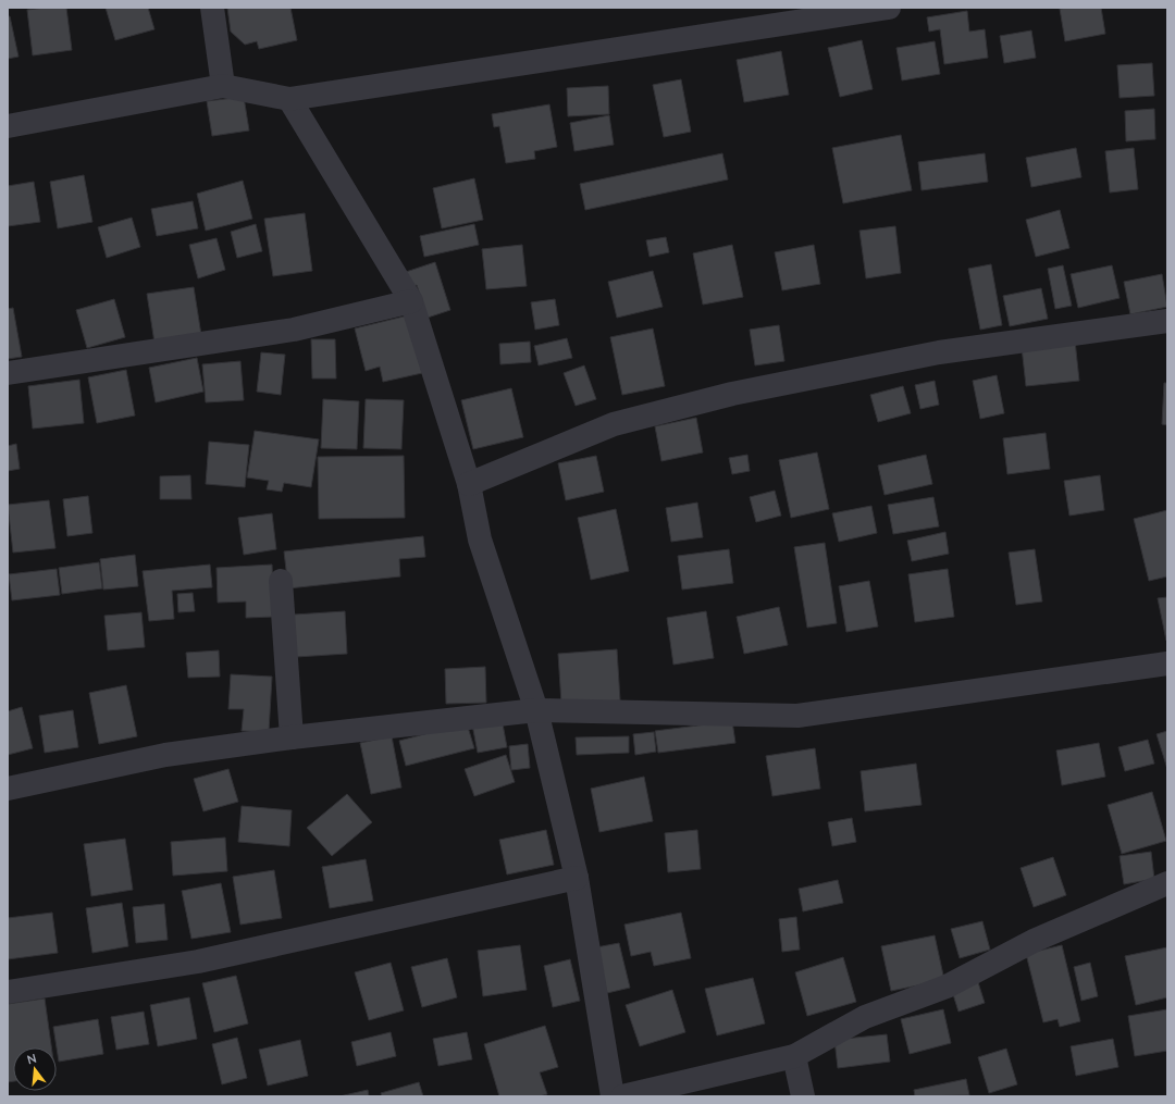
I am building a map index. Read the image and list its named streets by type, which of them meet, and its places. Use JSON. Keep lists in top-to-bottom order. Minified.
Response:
{"north":"top"}
